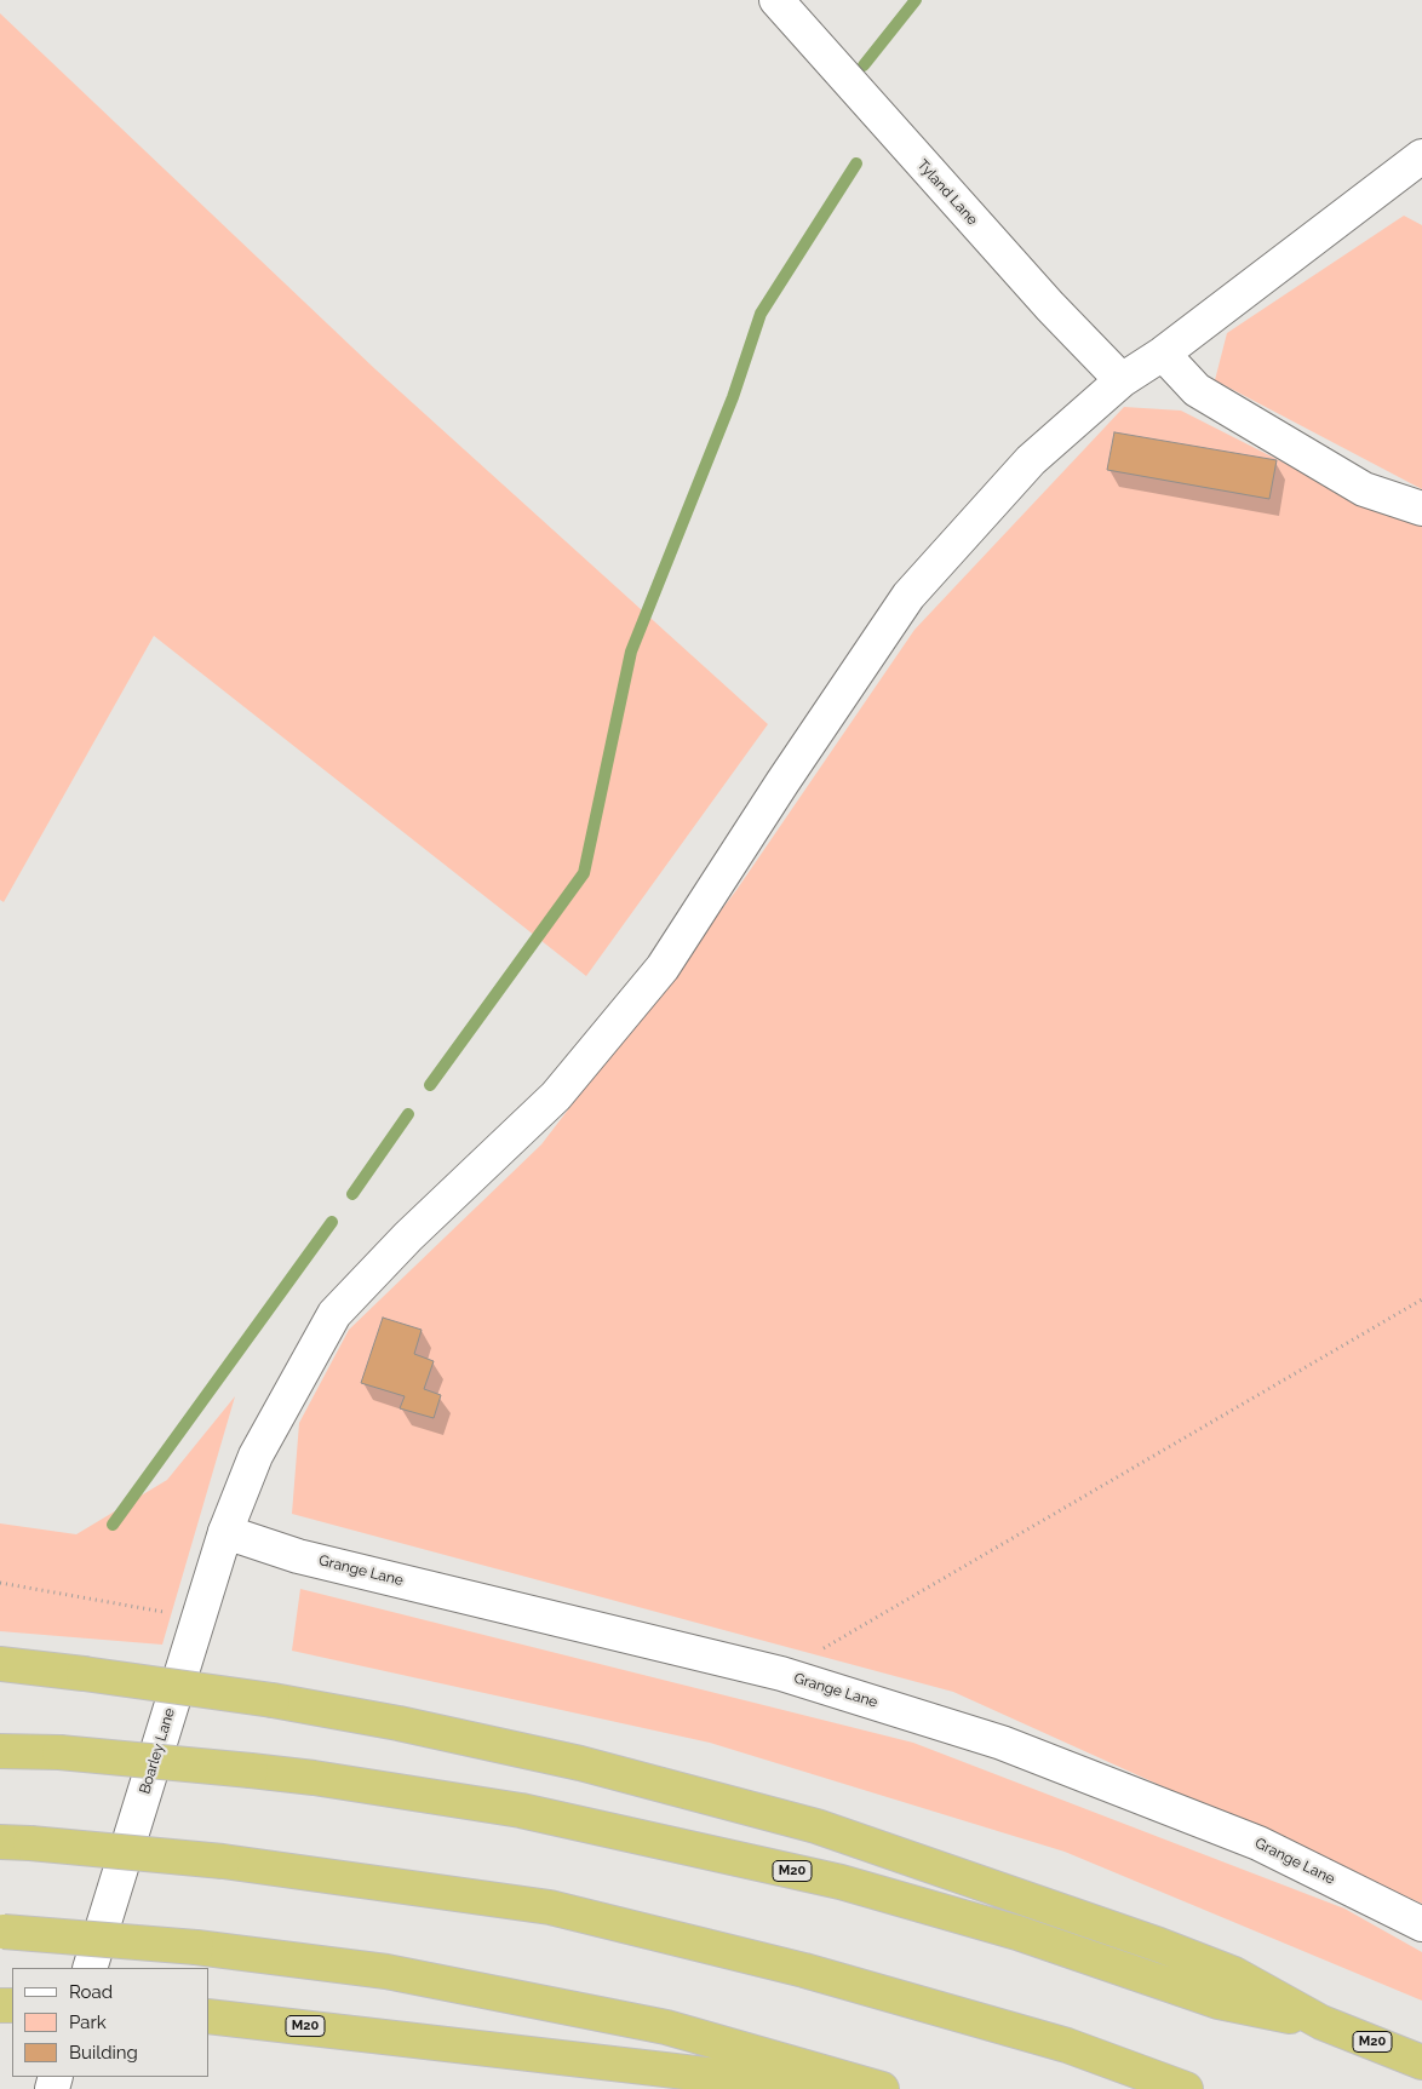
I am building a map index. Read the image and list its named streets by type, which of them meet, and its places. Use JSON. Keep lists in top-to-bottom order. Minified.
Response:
{"streets":{"highway":["M20"],"street":["Tyland Lane","Grange Lane","Boarley Lane"]},"crossings":[["Tyland Lane","Boarley Lane"],["Grange Lane","Boarley Lane"]],"legend":["Road","Park","Building"]}
